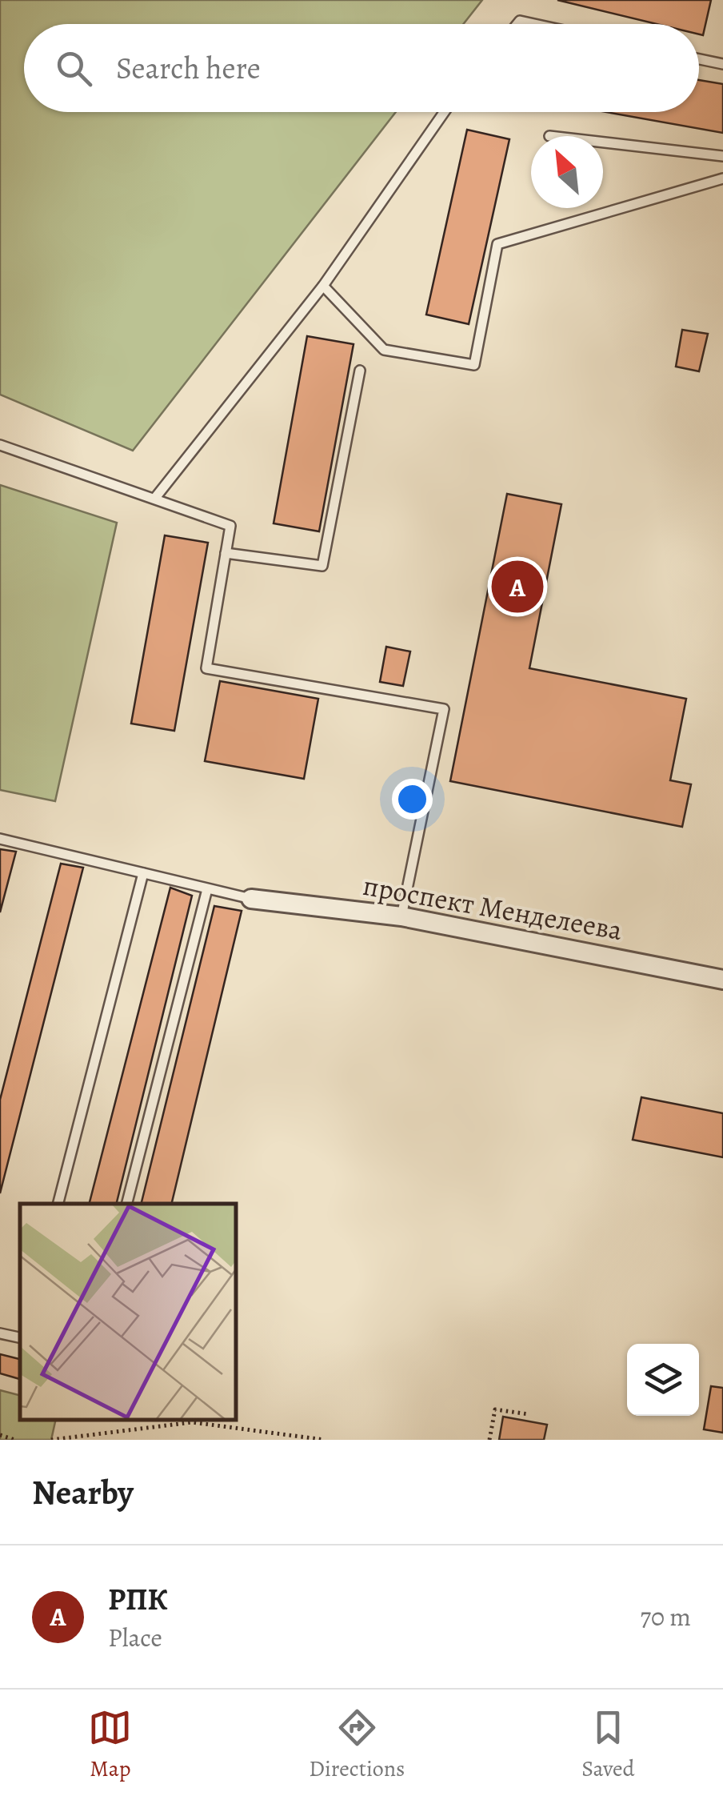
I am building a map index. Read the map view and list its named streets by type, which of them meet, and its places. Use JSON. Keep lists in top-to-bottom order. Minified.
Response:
{"streets":{"street":["проспект Менделеева"]},"north":"top left","page":{"search":"Search here","pins":"A","heading":"Nearby","list":[{"mark":"A","name":"РПК","note":"Place","value":"70 m"}],"nav":["Map","Directions","Saved"]}}
